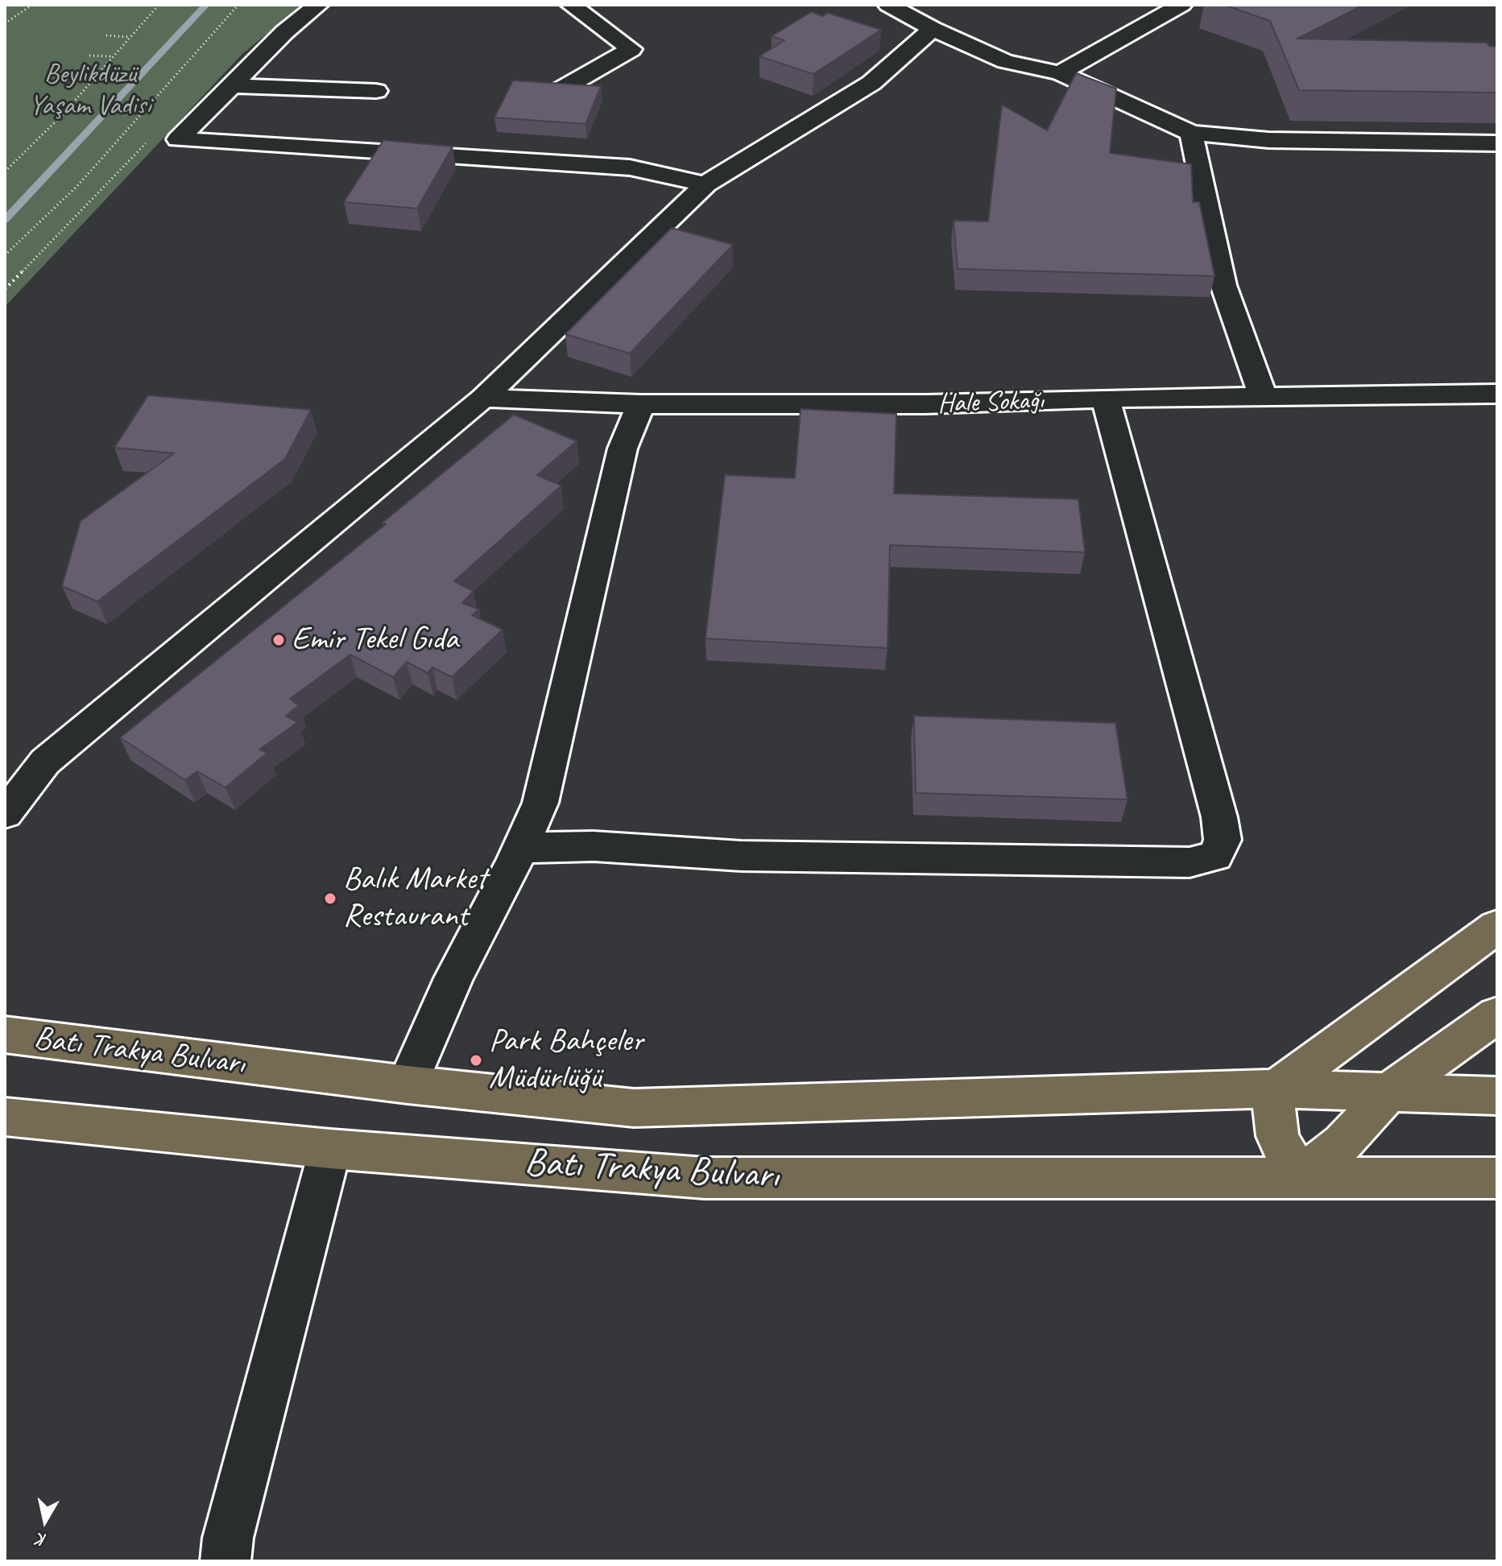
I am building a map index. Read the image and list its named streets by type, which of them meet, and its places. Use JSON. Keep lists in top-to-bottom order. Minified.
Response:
{"streets":{"main road":["Batı Trakya Bulvarı"],"street":["Hale Sokağı"]},"parks":["Beylikdüzü Yaşam Vadisi"],"places":["Emir Tekel Gıda","Balık Market Restaurant","Park Bahçeler Müdürlüğü"],"north":"bottom"}
